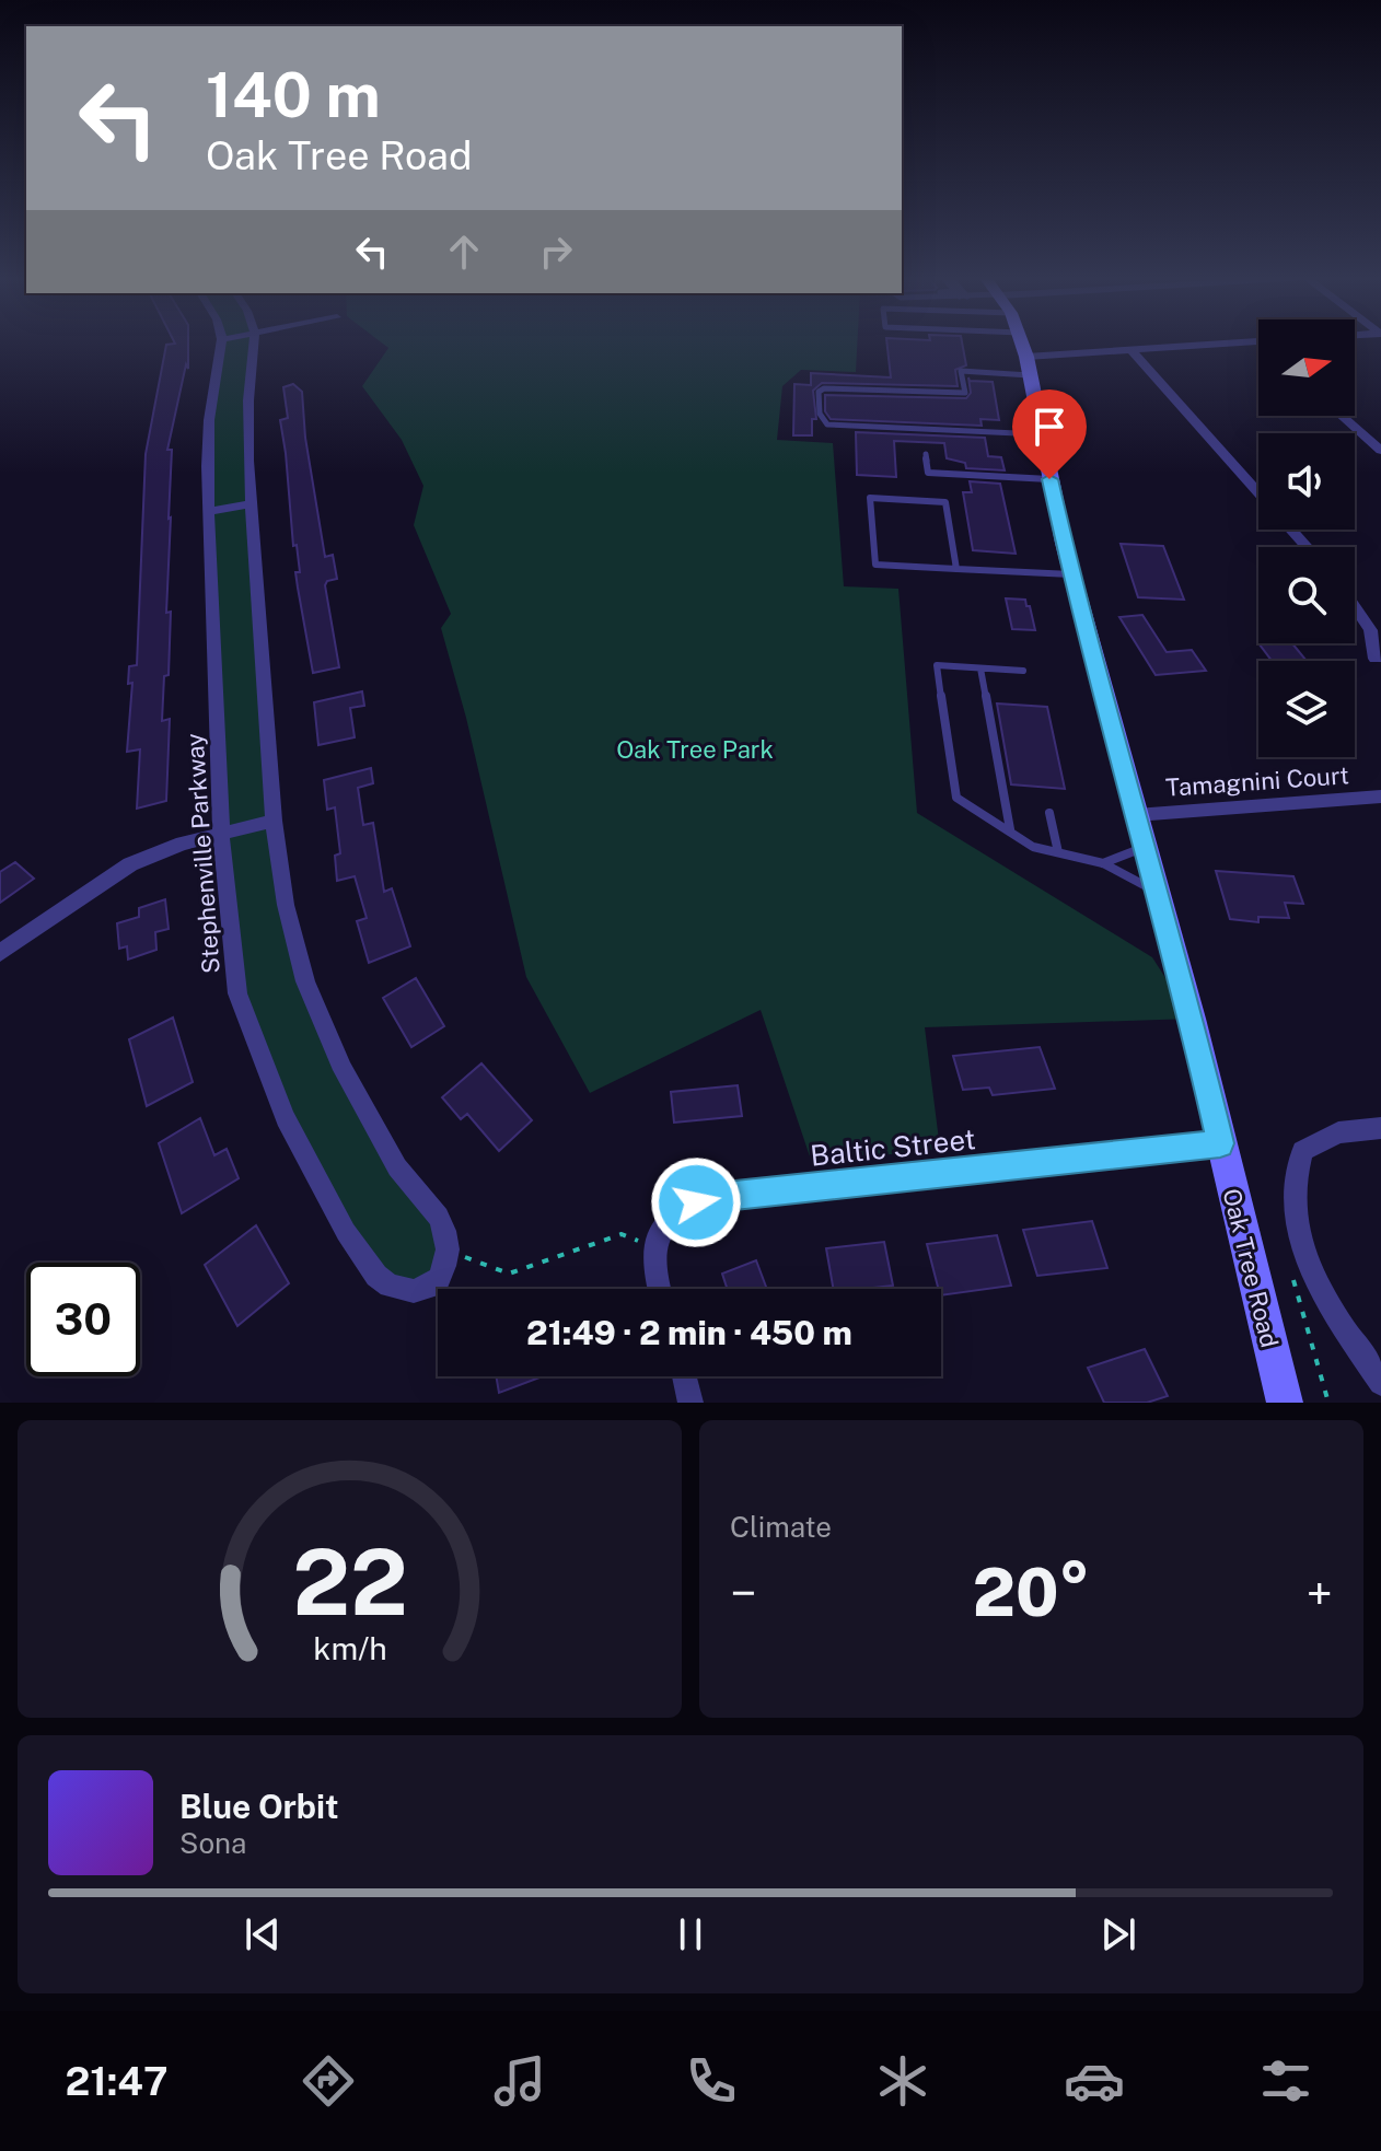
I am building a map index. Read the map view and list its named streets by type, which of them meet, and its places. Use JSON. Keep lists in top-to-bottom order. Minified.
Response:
{"streets":{"main road":["Oak Tree Road"],"street":["Tamagnini Court","Stephenville Parkway","Baltic Street"]},"crossings":[["Tamagnini Court","Oak Tree Road"],["Baltic Street","Oak Tree Road"]],"parks":["Oak Tree Park"],"north":"right","page":{"turn":["140 m","Oak Tree Road"],"limit":"30","trip":"21:49 · 2 min · 450 m","tile":"Climate","heat":["−","20°","+"],"song":["Blue Orbit","Sona"],"tabs":"21:47","gauge":["22","km/h"]}}
